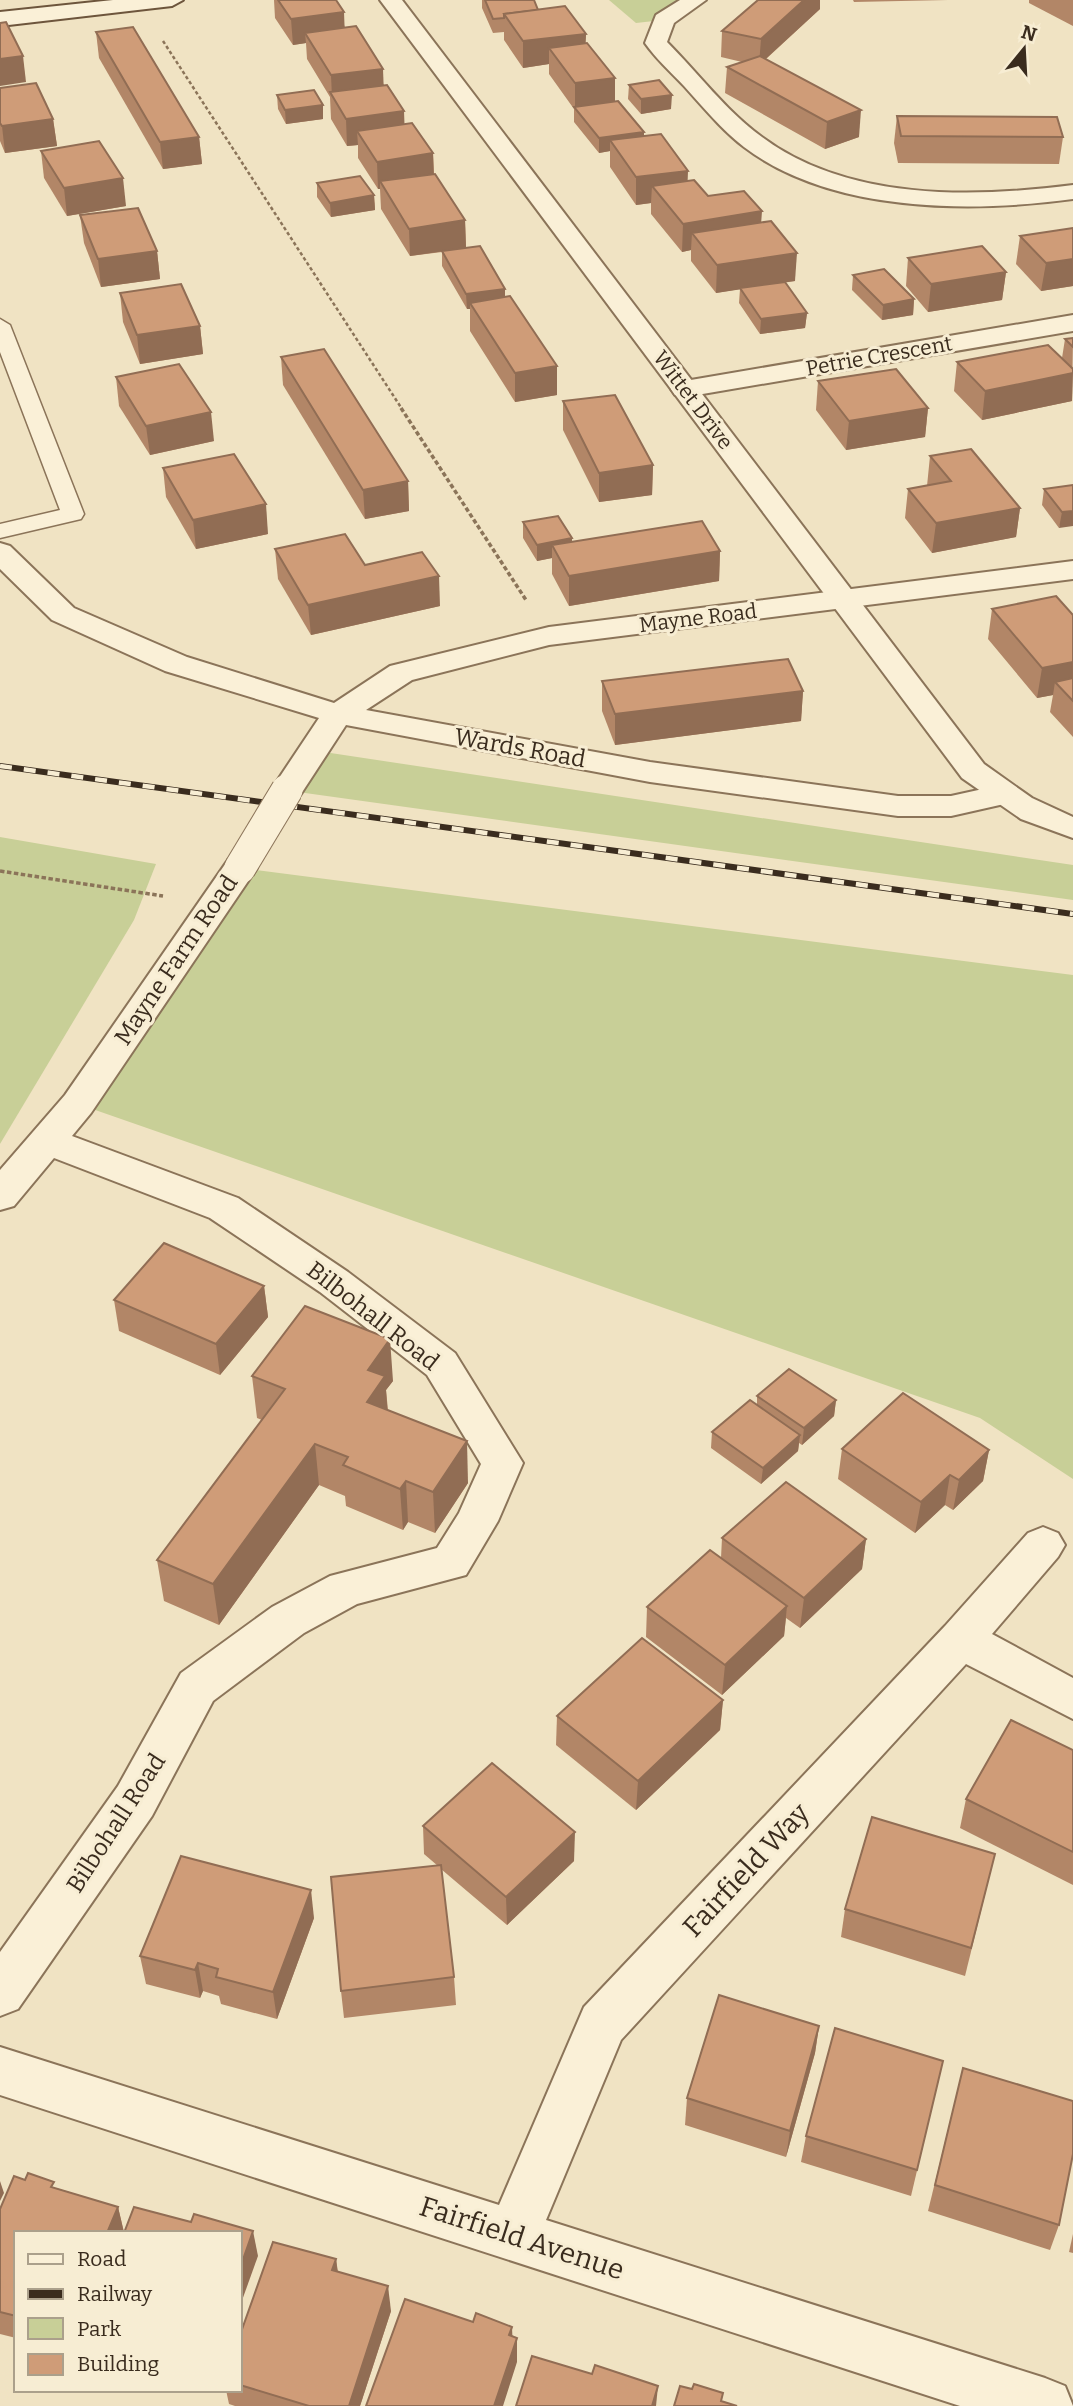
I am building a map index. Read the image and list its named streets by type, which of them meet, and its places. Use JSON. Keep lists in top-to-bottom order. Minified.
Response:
{"streets":{"street":["Petrie Crescent","Wittet Drive","Mayne Road","Wards Road","Mayne Farm Road","Bilbohall Road","Fairfield Way","Fairfield Avenue"]},"crossings":[["Petrie Crescent","Wittet Drive"],["Wittet Drive","Mayne Road"],["Wittet Drive","Wards Road"],["Mayne Road","Wards Road"],["Mayne Road","Mayne Farm Road"],["Wards Road","Mayne Farm Road"],["Mayne Farm Road","Bilbohall Road"],["Fairfield Way","Fairfield Avenue"]],"legend":["Road","Railway","Park","Building"],"north":"top"}
